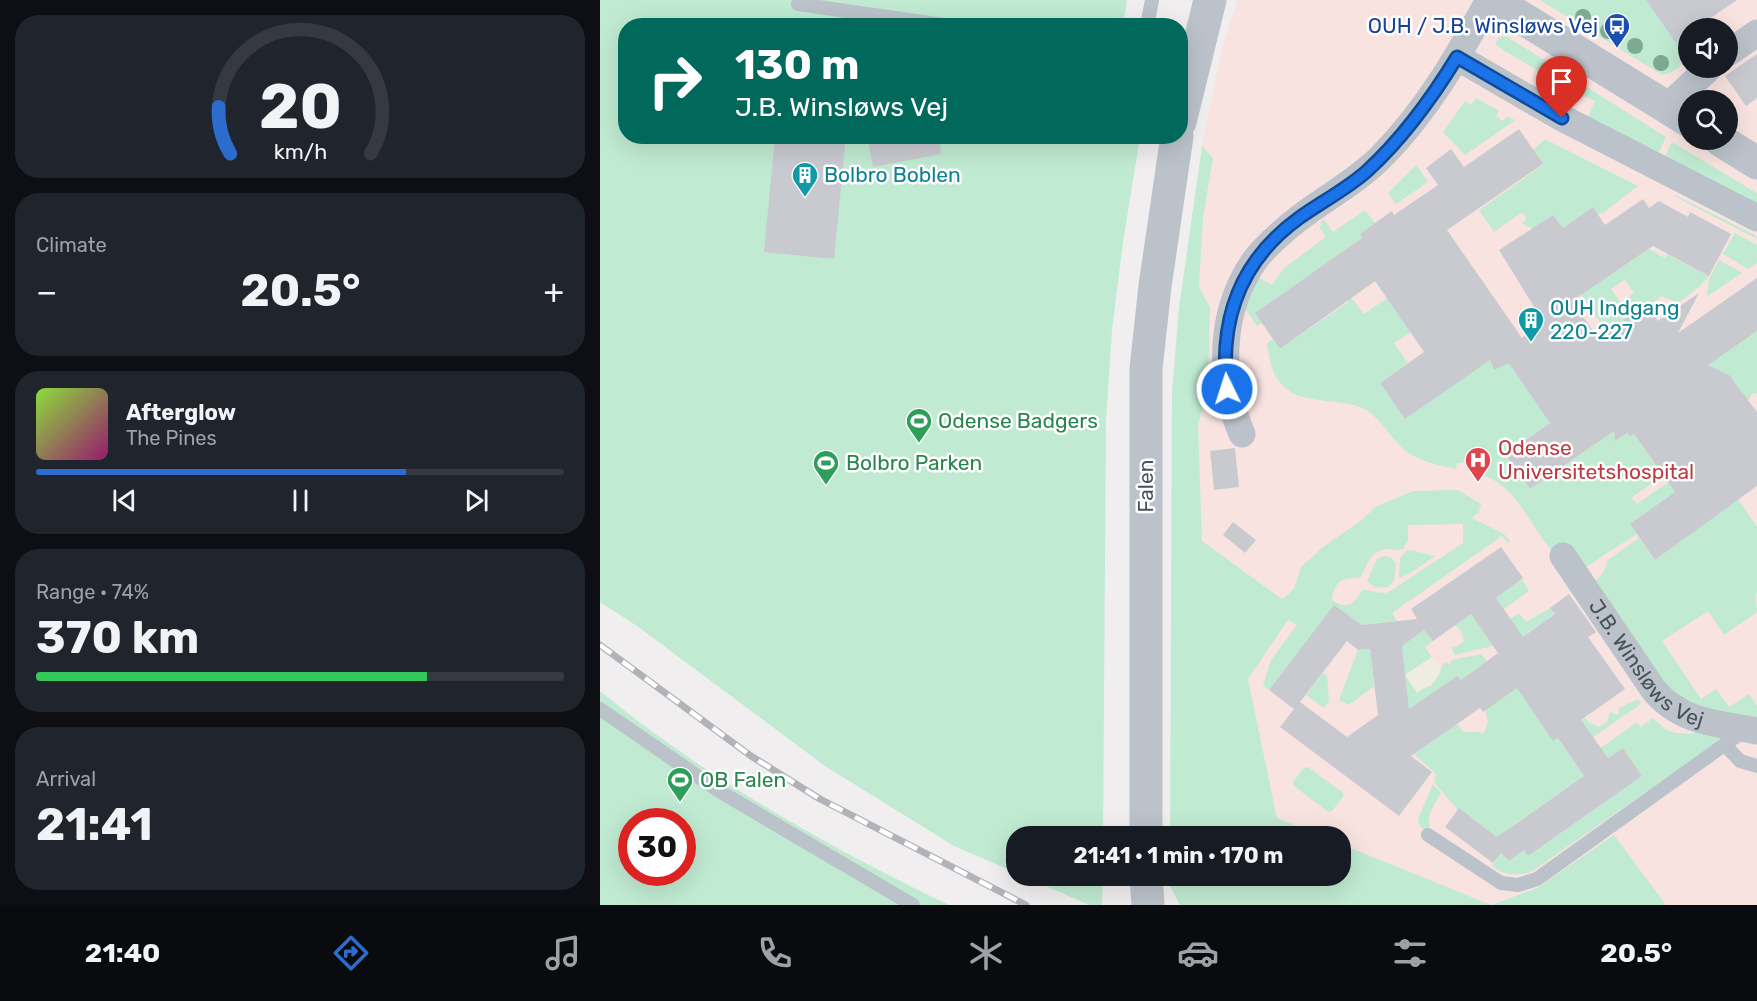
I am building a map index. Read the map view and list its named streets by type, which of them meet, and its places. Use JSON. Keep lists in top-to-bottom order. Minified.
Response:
{"streets":{"street":["Falen","J.B. Winsløws Vej"]},"places":{"bus stop":["OUH / J.B. Winsløws Vej"],"building":["Bolbro Boblen","OUH Indgang 220-227"],"sports":["Odense Badgers","Bolbro Parken","OB Falen"],"hospital":["Odense Universitetshospital"]},"page":{"turn":["130 m","J.B. Winsløws Vej"],"tile":["Climate",["Range · 74%","370 km"],["Arrival","21:41"]],"heat":["−","20.5°","+"],"song":["Afterglow","The Pines"],"limit":"30","trip":"21:41 · 1 min · 170 m","tabs":["21:40","20.5°"],"gauge":["20","km/h"]}}
